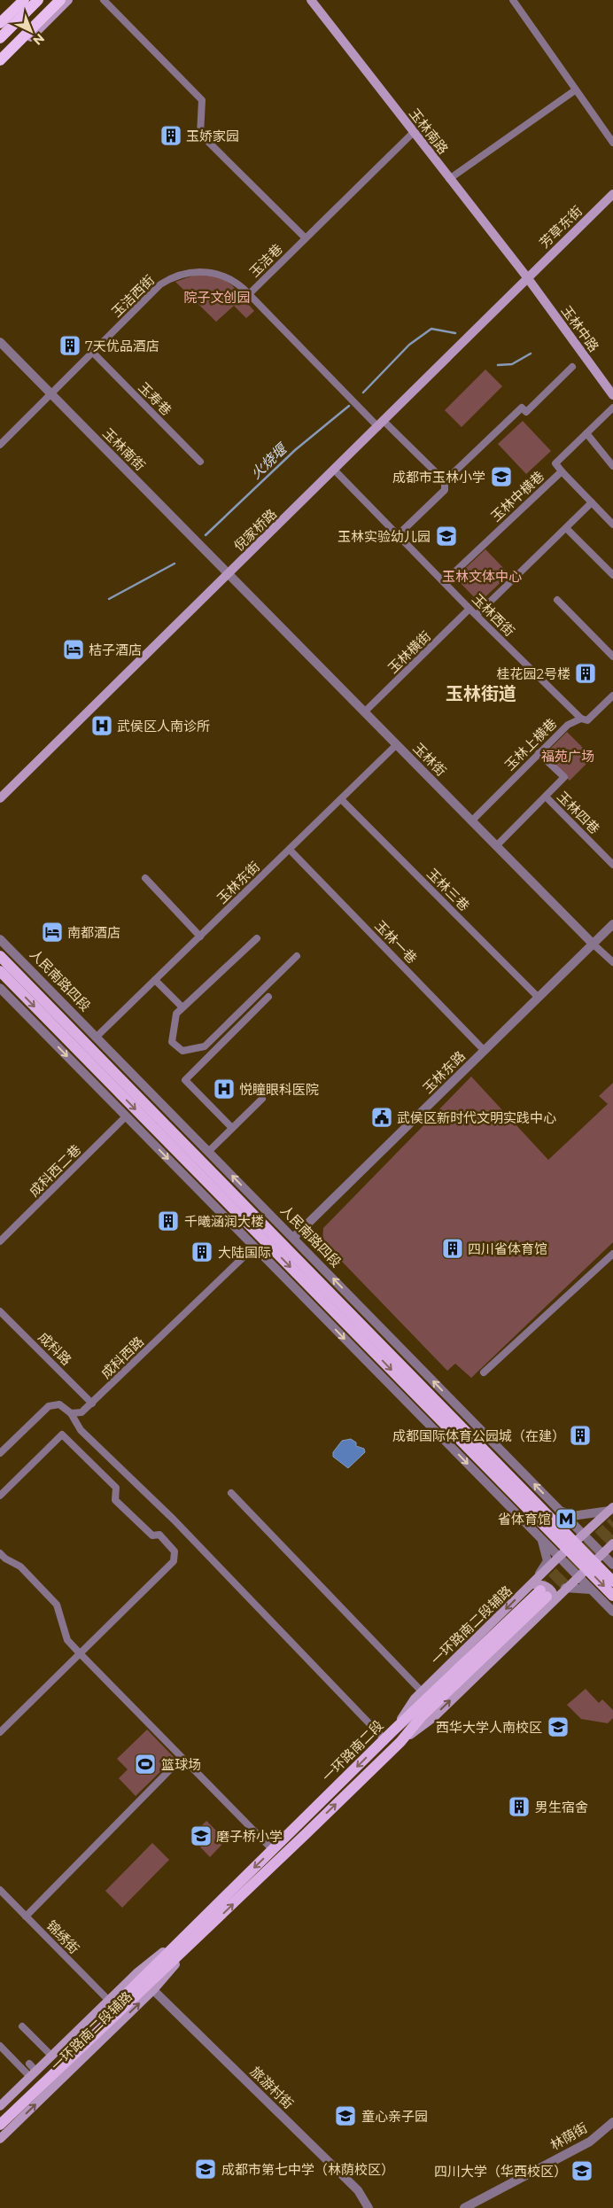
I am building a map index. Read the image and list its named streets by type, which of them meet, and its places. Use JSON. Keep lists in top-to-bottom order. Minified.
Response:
{"streets":{"main road":["玉林南路","芳草东街","玉林中路","倪家桥路","人民南路四段","一环路南二段辅路","一环路南二段"],"street":["玉洁巷","玉洁西街","玉寿巷","玉林南街","玉林中横巷","玉林西街","玉林横街","玉林上横巷","玉林街","玉林四巷","玉林东街","玉林三巷","玉林一巷","玉林东路","成科西二巷","成科路","成科西路","锦绣街","旅游村街","林荫街"]},"crossings":[["玉林南路","芳草东街"],["玉林南路","玉洁巷"],["玉林南路","玉林中路"],["玉林南路","倪家桥路"],["芳草东街","玉林中路"],["芳草东街","倪家桥路"],["玉洁巷","玉洁西街"],["玉洁巷","倪家桥路"],["玉洁西街","玉寿巷"],["玉洁西街","玉林南街"],["玉林中路","倪家桥路"],["玉林南街","倪家桥路"],["玉林南街","玉林街"],["玉林中横巷","玉林西街"],["倪家桥路","玉林西街"],["倪家桥路","玉林街"],["玉林西街","玉林横街"],["玉林西街","玉林上横巷"],["玉林横街","玉林街"],["玉林上横巷","玉林街"],["玉林街","玉林东街"],["玉林街","玉林东路"],["玉林东街","玉林三巷"],["玉林东街","玉林一巷"],["玉林东街","人民南路四段"],["玉林三巷","玉林东路"],["玉林一巷","玉林东路"],["人民南路四段","玉林东路"],["人民南路四段","一环路南二段辅路"],["成科路","成科西路"],["一环路南二段辅路","一环路南二段"],["一环路南二段辅路","锦绣街"],["一环路南二段辅路","旅游村街"]],"districts":["玉林街道"],"water":["火烧堰"],"parks":["院子文创园","玉林文体中心","福苑广场"],"places":{"building":["玉娇家园","7天优品酒店","桂花园2号楼","千曦涵润大楼","四川省体育馆","大陆国际","成都国际体育公园城（在建）","男生宿舍"],"school or university":["成都市玉林小学","玉林实验幼儿园","西华大学人南校区","磨子桥小学","童心亲子园","成都市第七中学（林荫校区）","四川大学（华西校区）"],"hotel":["桔子酒店","南都酒店"],"hospital":["武侯区人南诊所","悦瞳眼科医院"],"public building":["武侯区新时代文明实践中心"],"metro station":["省体育馆"],"sports":["篮球场"]},"north":"bottom right"}
